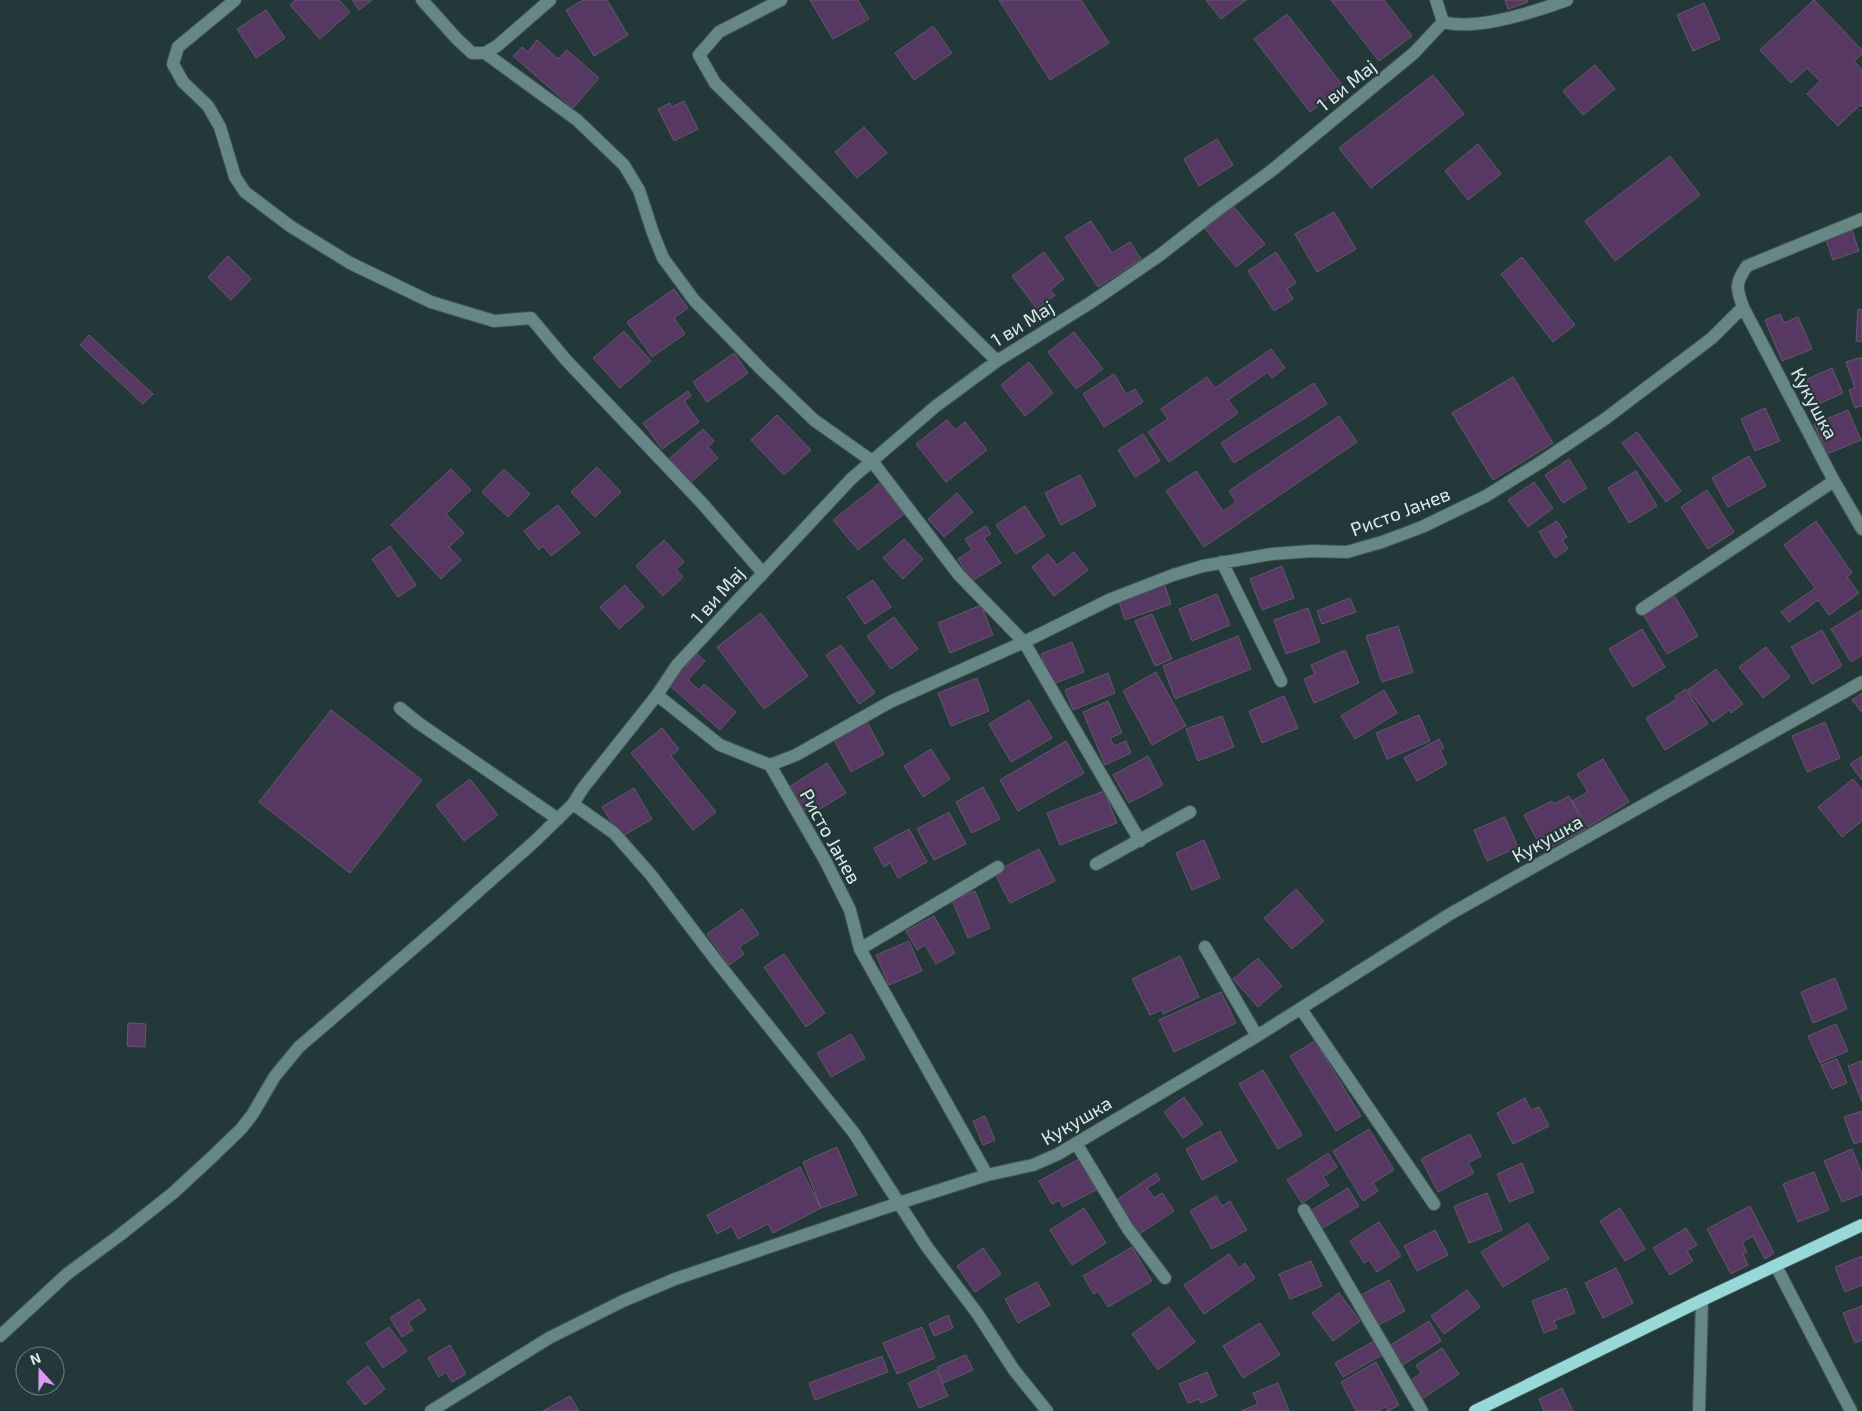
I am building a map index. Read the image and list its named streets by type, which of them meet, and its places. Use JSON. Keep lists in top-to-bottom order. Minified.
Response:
{"streets":{"street":["1 ви Мај","Кукушка","Ристо Јанев"]},"crossings":[["Кукушка","Ристо Јанев"]],"north":"top"}
